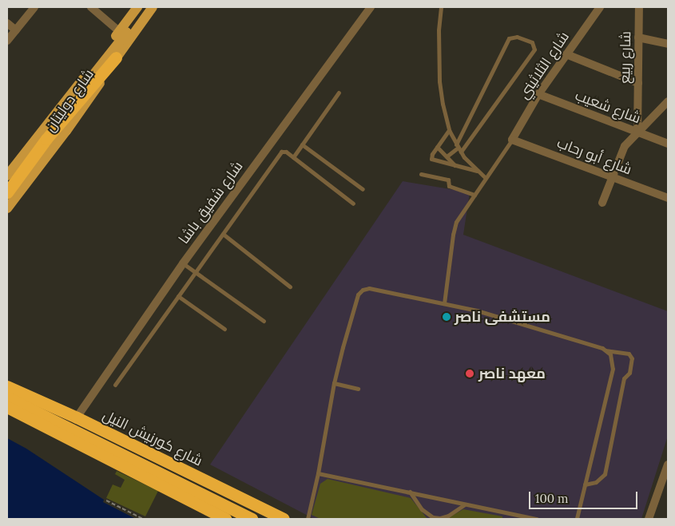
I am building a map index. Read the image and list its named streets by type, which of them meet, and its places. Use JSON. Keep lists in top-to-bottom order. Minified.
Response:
{"streets":{"highway":["شارع كورنيش النيل"],"main road":["شارع دوليتان"],"street":["شارع ربيع","شارع الثلاثيني","شارع شعيب","شارع أبو رحاب","شارع شفيق باشا"]},"crossings":[["شارع ربيع","شارع شعيب"],["شارع الثلاثيني","شارع شعيب"],["شارع الثلاثيني","شارع أبو رحاب"],["شارع شفيق باشا","شارع كورنيش النيل"]],"places":["مستشفى ناصر","معهد ناصر"],"scale_bar":"100 m"}
